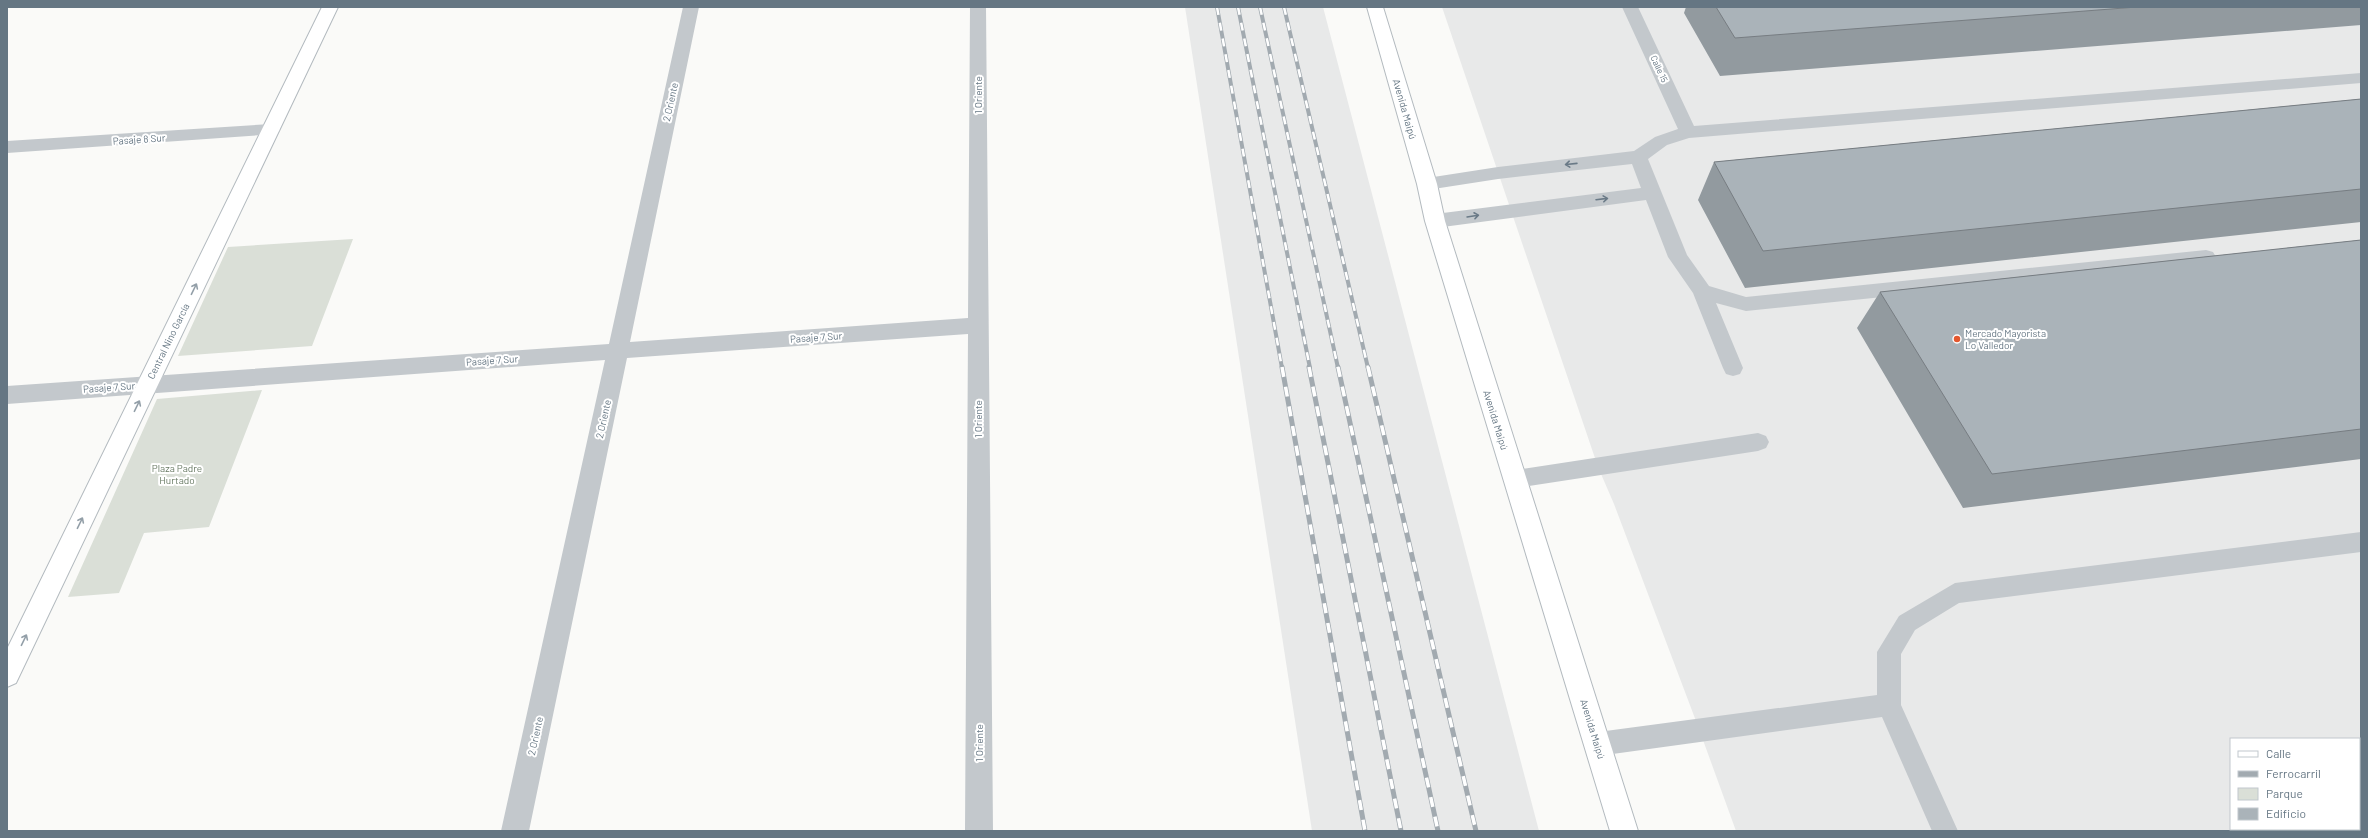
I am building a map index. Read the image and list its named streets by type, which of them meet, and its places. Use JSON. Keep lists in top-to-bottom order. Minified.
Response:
{"streets":{"main road":["Avenida Maipú","Central Nino García"],"street":["1 Oriente","2 Oriente","Pasaje 8 Sur","Pasaje 7 Sur"],"lane":["Calle 15"]},"crossings":[["1 Oriente","Pasaje 7 Sur"],["2 Oriente","Pasaje 7 Sur"],["Pasaje 8 Sur","Central Nino García"],["Pasaje 7 Sur","Central Nino García"]],"one_way":["Central Nino García"],"parks":["Plaza Padre Hurtado"],"places":["Mercado Mayorista Lo Valledor"],"legend":["Calle","Ferrocarril","Parque","Edificio"]}
